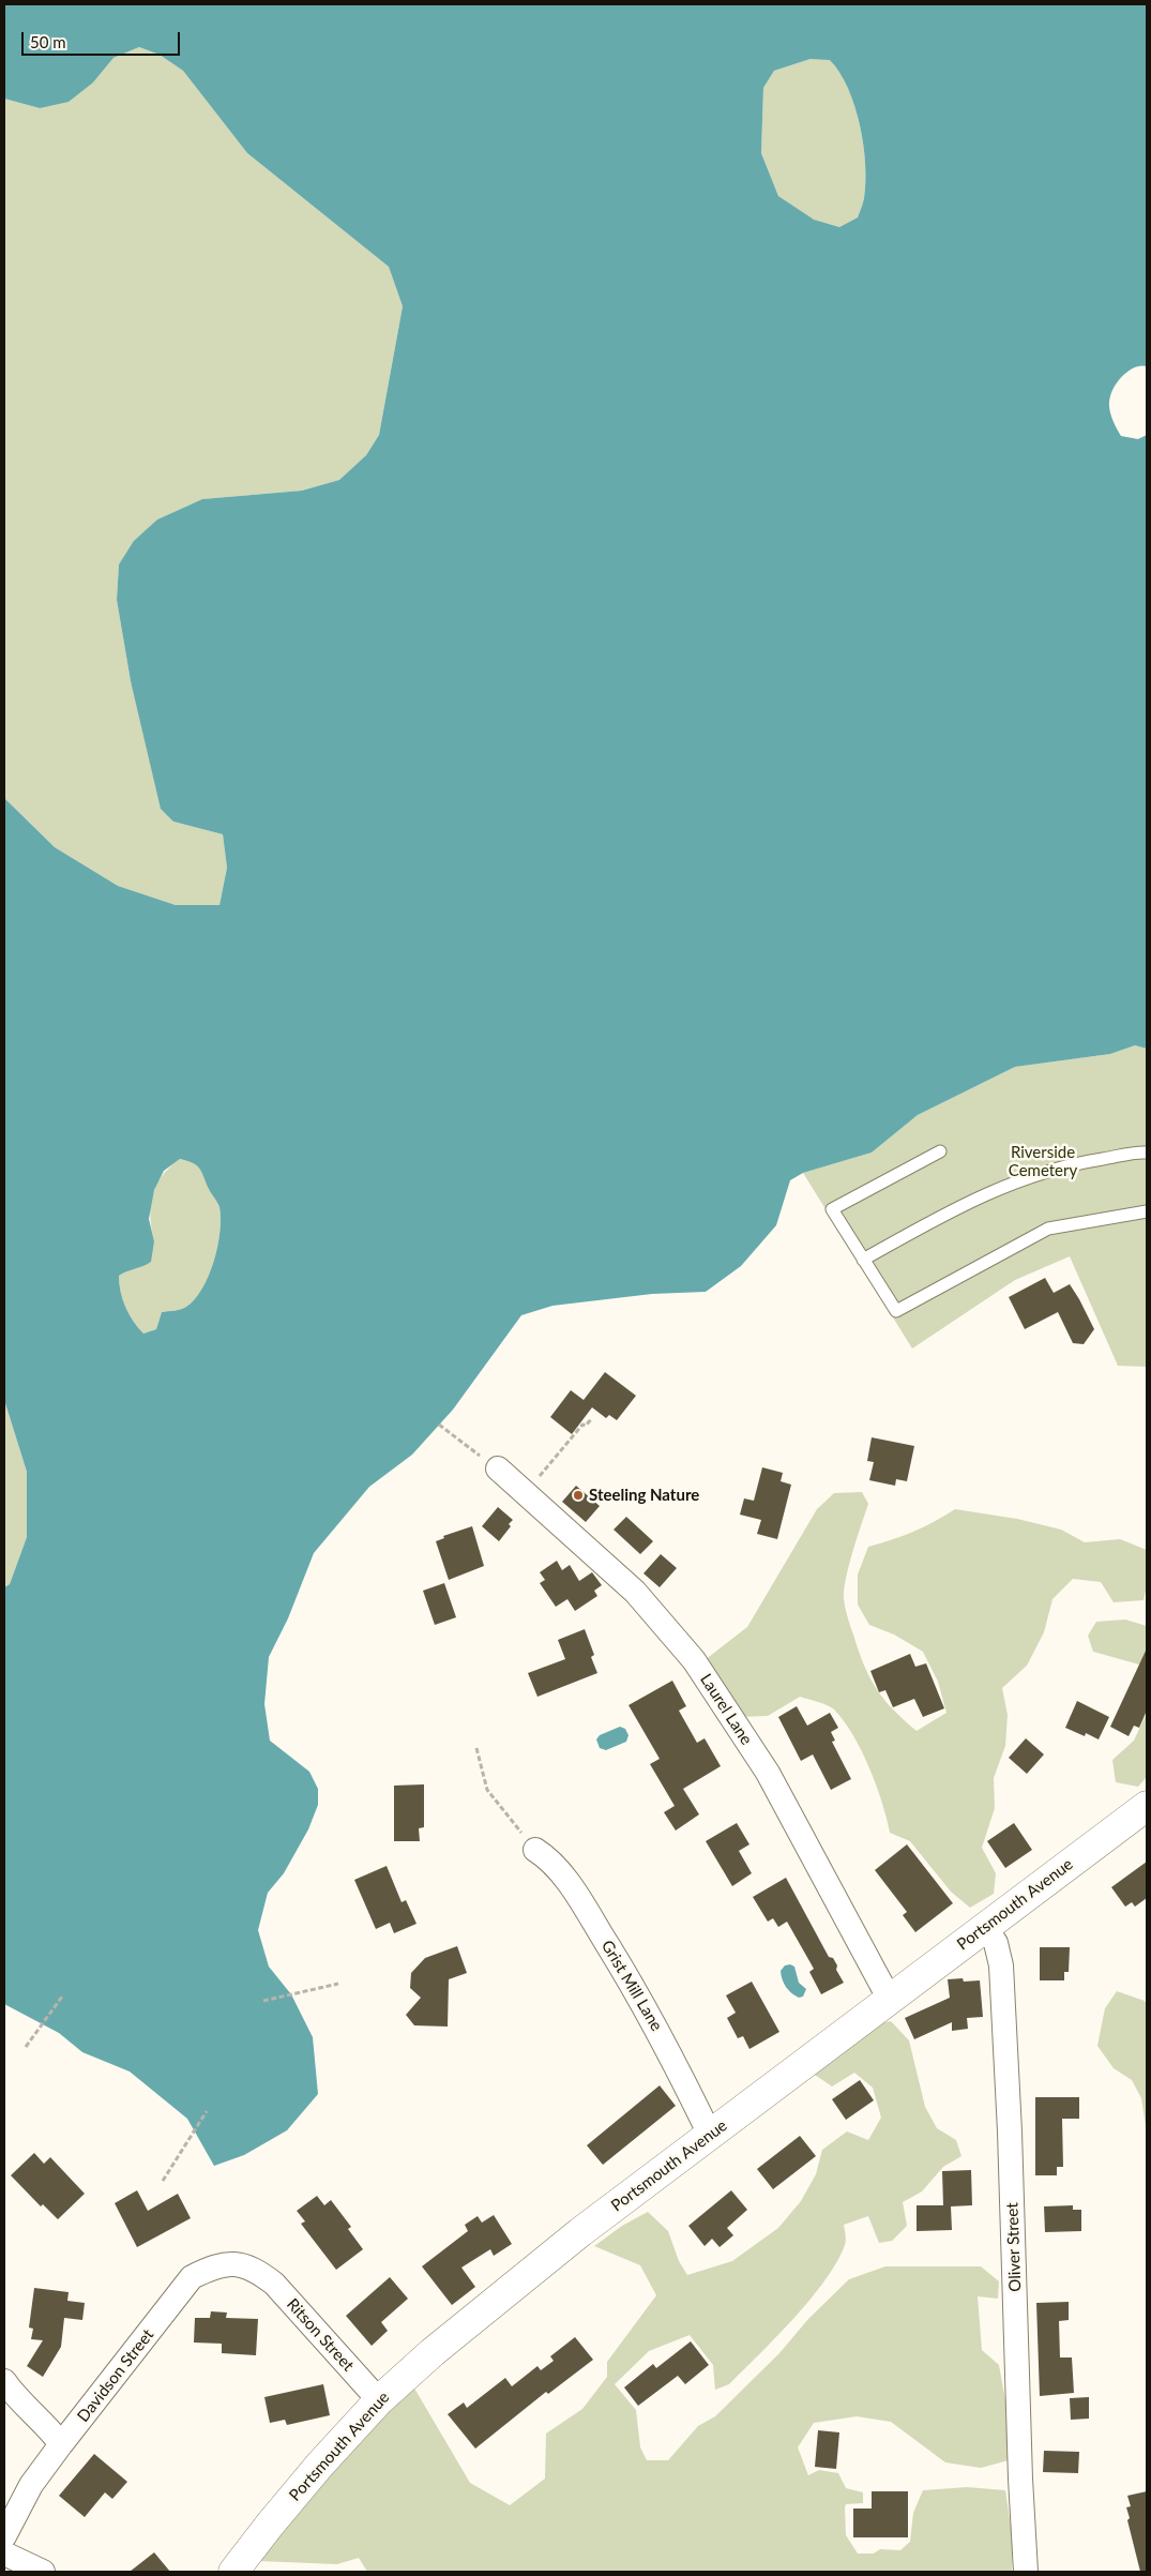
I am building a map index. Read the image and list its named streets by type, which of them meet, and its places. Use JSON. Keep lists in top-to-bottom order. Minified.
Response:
{"streets":{"main road":["Portsmouth Avenue"],"street":["Laurel Lane","Grist Mill Lane","Oliver Street","Ritson Street","Davidson Street"]},"crossings":[["Laurel Lane","Portsmouth Avenue"],["Portsmouth Avenue","Grist Mill Lane"],["Portsmouth Avenue","Oliver Street"],["Portsmouth Avenue","Ritson Street"],["Ritson Street","Davidson Street"]],"parks":["Riverside Cemetery"],"places":["Steeling Nature"],"scale_bar":"50 m"}
